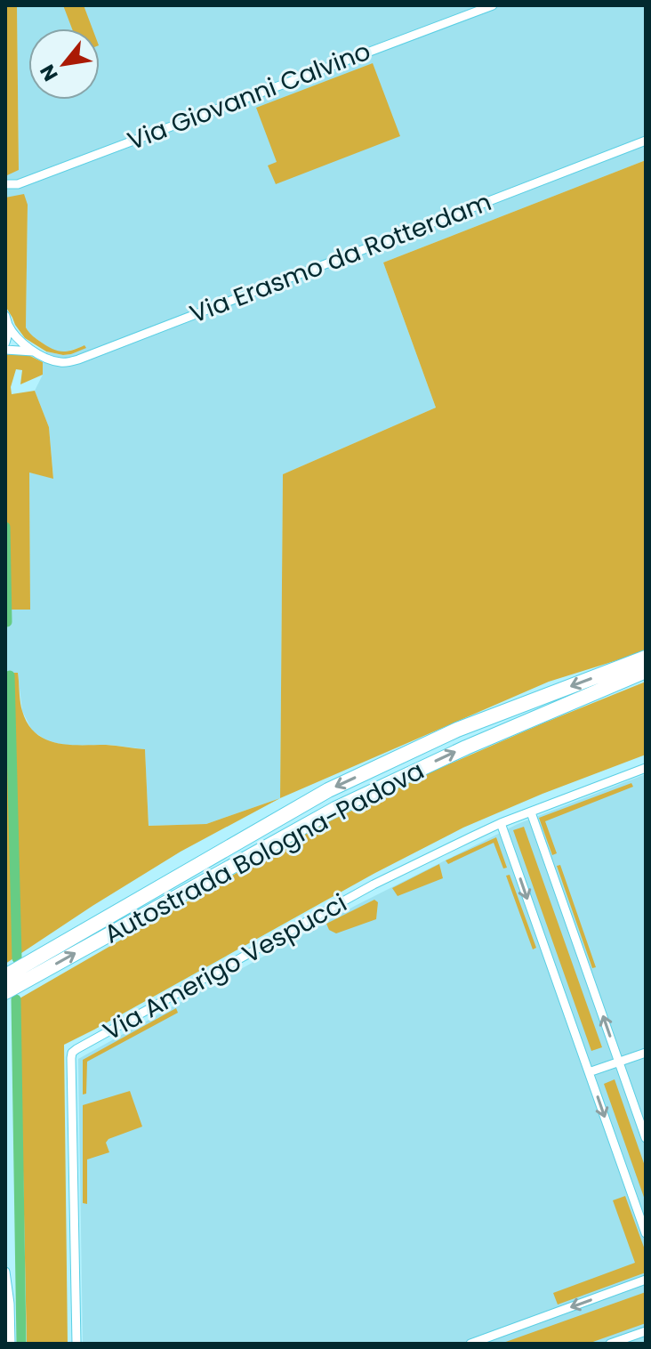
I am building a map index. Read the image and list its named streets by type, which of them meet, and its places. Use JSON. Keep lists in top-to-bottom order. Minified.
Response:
{"streets":{"highway":["Autostrada Bologna-Padova"],"street":["Via Giovanni Calvino","Via Erasmo da Rotterdam","Via Amerigo Vespucci"]},"north":"bottom left"}
